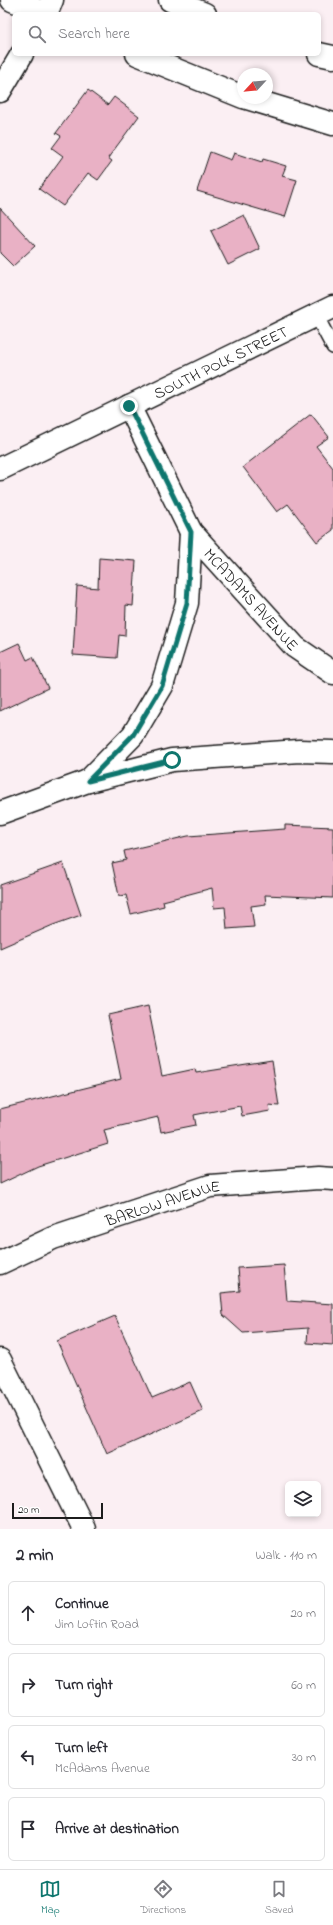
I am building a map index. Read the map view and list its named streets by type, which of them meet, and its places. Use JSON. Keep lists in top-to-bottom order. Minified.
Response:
{"streets":{"street":["SOUTH POLK STREET","MCADAMS AVENUE","BARLOW AVENUE"]},"crossings":[["SOUTH POLK STREET","MCADAMS AVENUE"]],"scale_bar":"20 m","north":"bottom left","page":{"search":"Search here","scale":"20 m","heading":["2 min","Walk · 110 m"],"list":[["Continue","Jim Loftin Road","20 m"],["Turn right","60 m"],["Turn left","McAdams Avenue","30 m"],"Arrive at destination"],"nav":["Map","Directions","Saved"]}}
